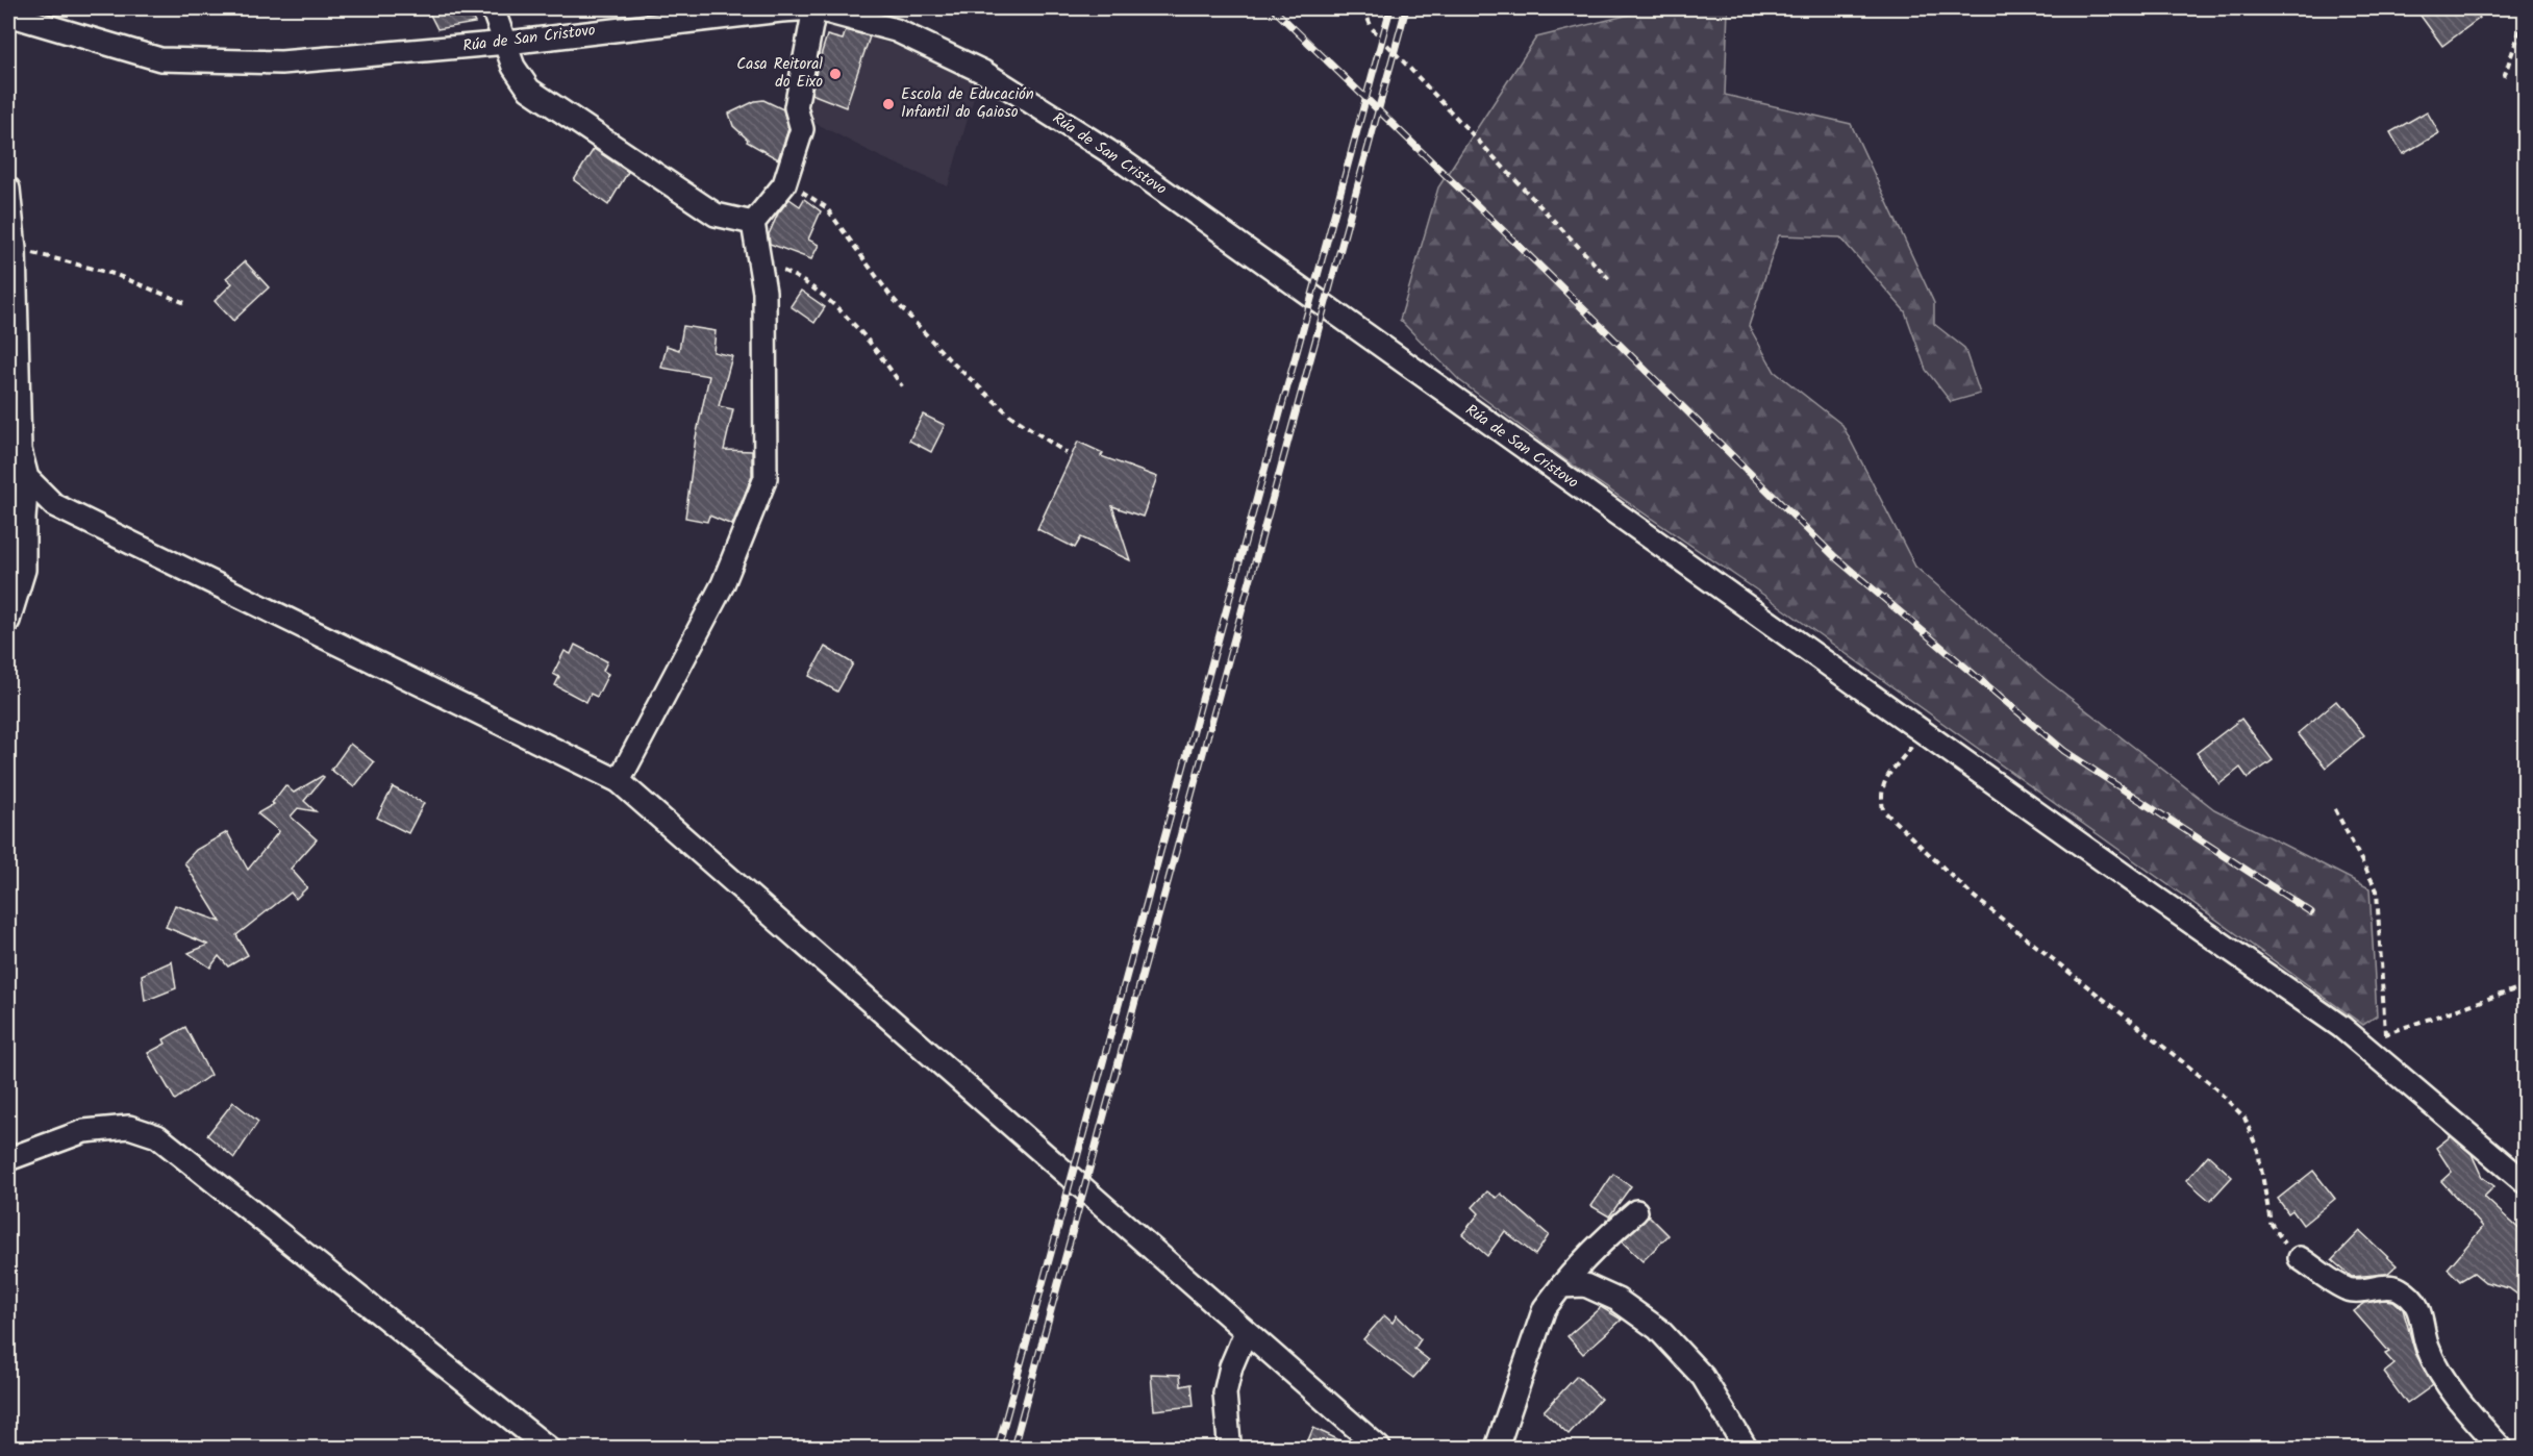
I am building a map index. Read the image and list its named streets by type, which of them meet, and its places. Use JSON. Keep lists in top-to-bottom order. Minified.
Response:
{"streets":{"street":["Rúa de San Cristovo"]},"places":["Casa Reitoral do Eixo","Escola de Educación Infantil do Gaioso"]}
